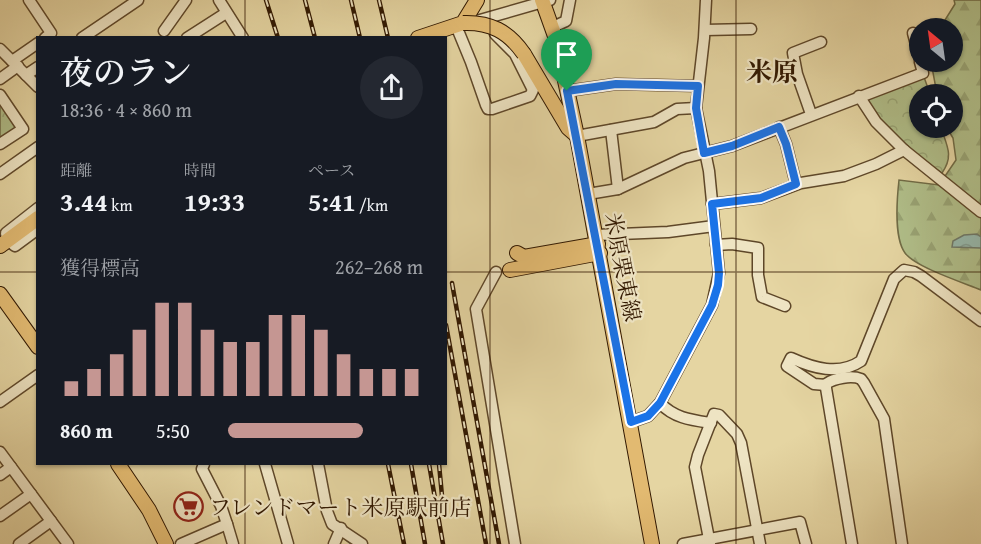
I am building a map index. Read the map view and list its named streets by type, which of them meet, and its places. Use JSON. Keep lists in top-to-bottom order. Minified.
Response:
{"streets":{"main road":["米原栗東線"]},"districts":["米原"],"places":{"supermarket":["フレンドマート米原駅前店"]},"north":"top left","page":{"heading":["夜のラン","18:36 · 4 × 860 m"],"stats":[["距離","3.44 km"],["時間","19:33"],["ペース","5:41 /km"]],"chart":["獲得標高","262–268 m"],"list":[{"name":"860 m","note":"5:50"}]}}
